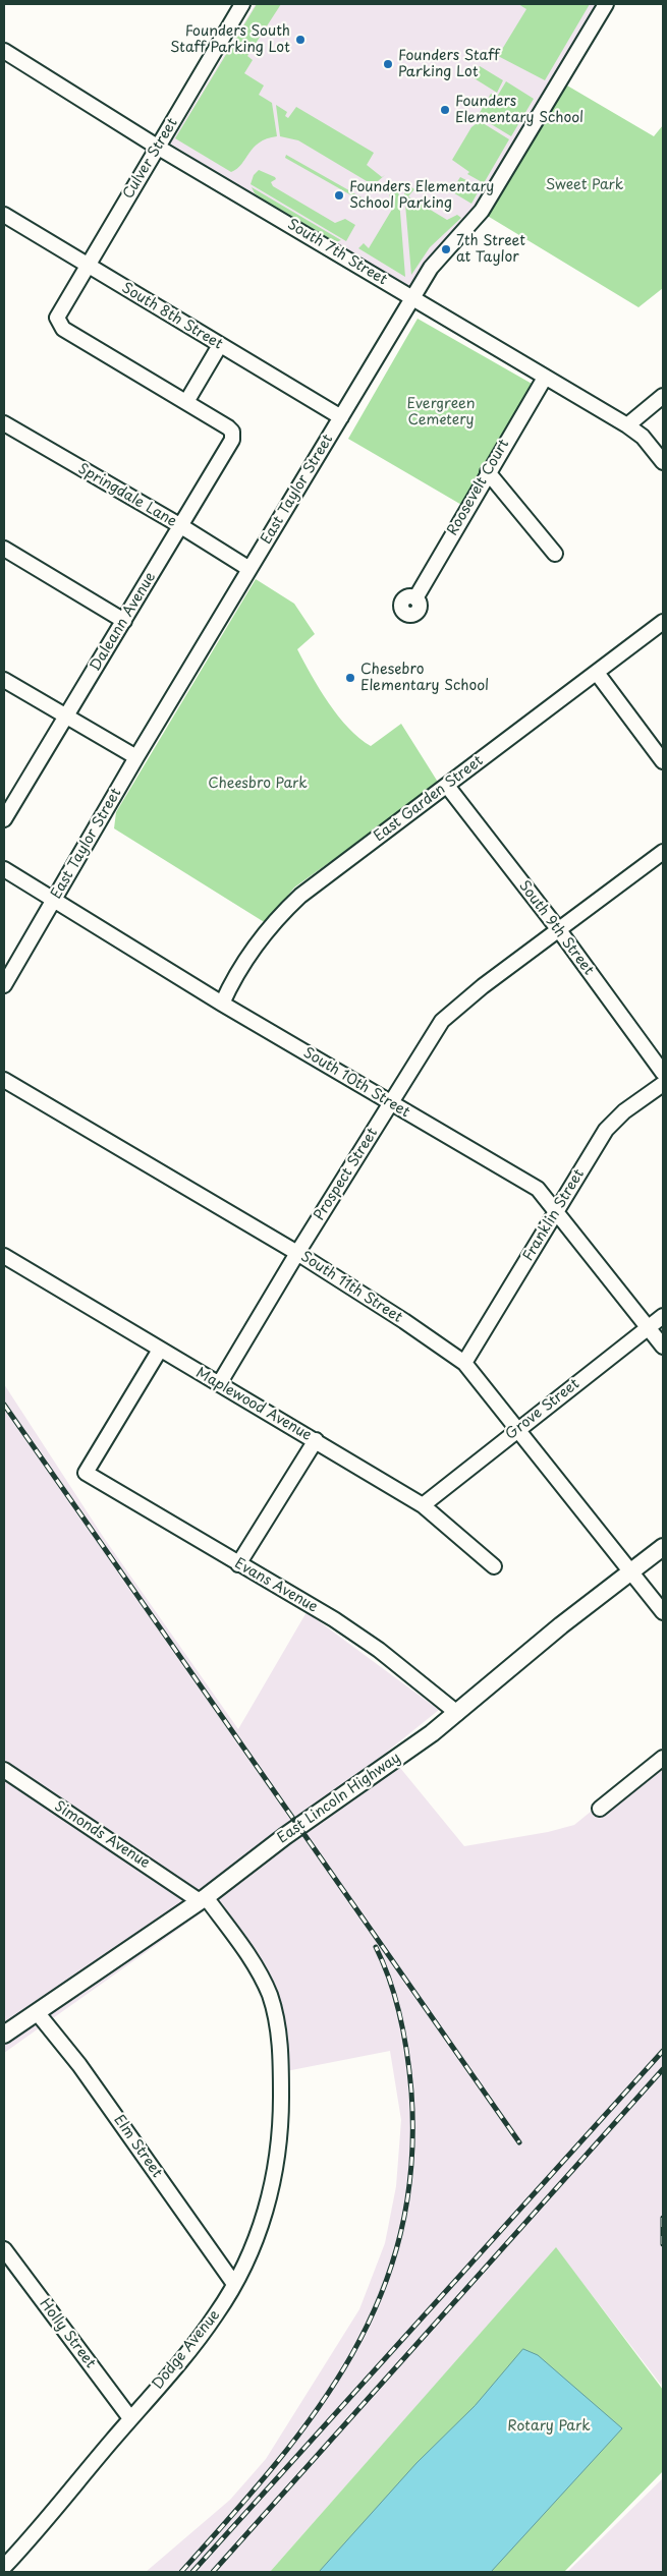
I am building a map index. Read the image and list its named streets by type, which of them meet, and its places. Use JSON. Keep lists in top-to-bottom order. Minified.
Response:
{"streets":{"main road":["East Lincoln Highway"],"street":["Culver Street","South 7th Street","South 8th Street","Roosevelt Court","East Taylor Street","Springdale Lane","Daleann Avenue","East Garden Street","South 9th Street","South 10th Street","Prospect Street","Franklin Street","South 11th Street","Maplewood Avenue","Grove Street","Evans Avenue","Simonds Avenue","Elm Street","Holly Street","Dodge Avenue"]},"crossings":[["Culver Street","South 7th Street"],["Culver Street","South 8th Street"],["Culver Street","Daleann Avenue"],["South 7th Street","Roosevelt Court"],["South 7th Street","East Taylor Street"],["South 8th Street","East Taylor Street"],["East Taylor Street","Springdale Lane"],["East Taylor Street","South 10th Street"],["Springdale Lane","Daleann Avenue"],["East Garden Street","South 9th Street"],["East Garden Street","South 10th Street"],["South 9th Street","Prospect Street"],["South 10th Street","Prospect Street"],["South 10th Street","Franklin Street"],["South 10th Street","Grove Street"],["Prospect Street","South 11th Street"],["Prospect Street","Maplewood Avenue"],["Franklin Street","South 11th Street"],["South 11th Street","Grove Street"],["South 11th Street","East Lincoln Highway"],["Maplewood Avenue","Grove Street"],["Maplewood Avenue","Evans Avenue"],["Evans Avenue","East Lincoln Highway"],["East Lincoln Highway","Simonds Avenue"],["East Lincoln Highway","Elm Street"],["East Lincoln Highway","Dodge Avenue"],["Simonds Avenue","Dodge Avenue"],["Elm Street","Dodge Avenue"],["Holly Street","Dodge Avenue"]],"parks":["Sweet Park","Evergreen Cemetery","Cheesbro Park","Rotary Park"],"places":["Founders South Staff Parking Lot","Founders Staff Parking Lot","Founders Elementary School","Founders Elementary School Parking","7th Street at Taylor","Chesebro Elementary School"]}
